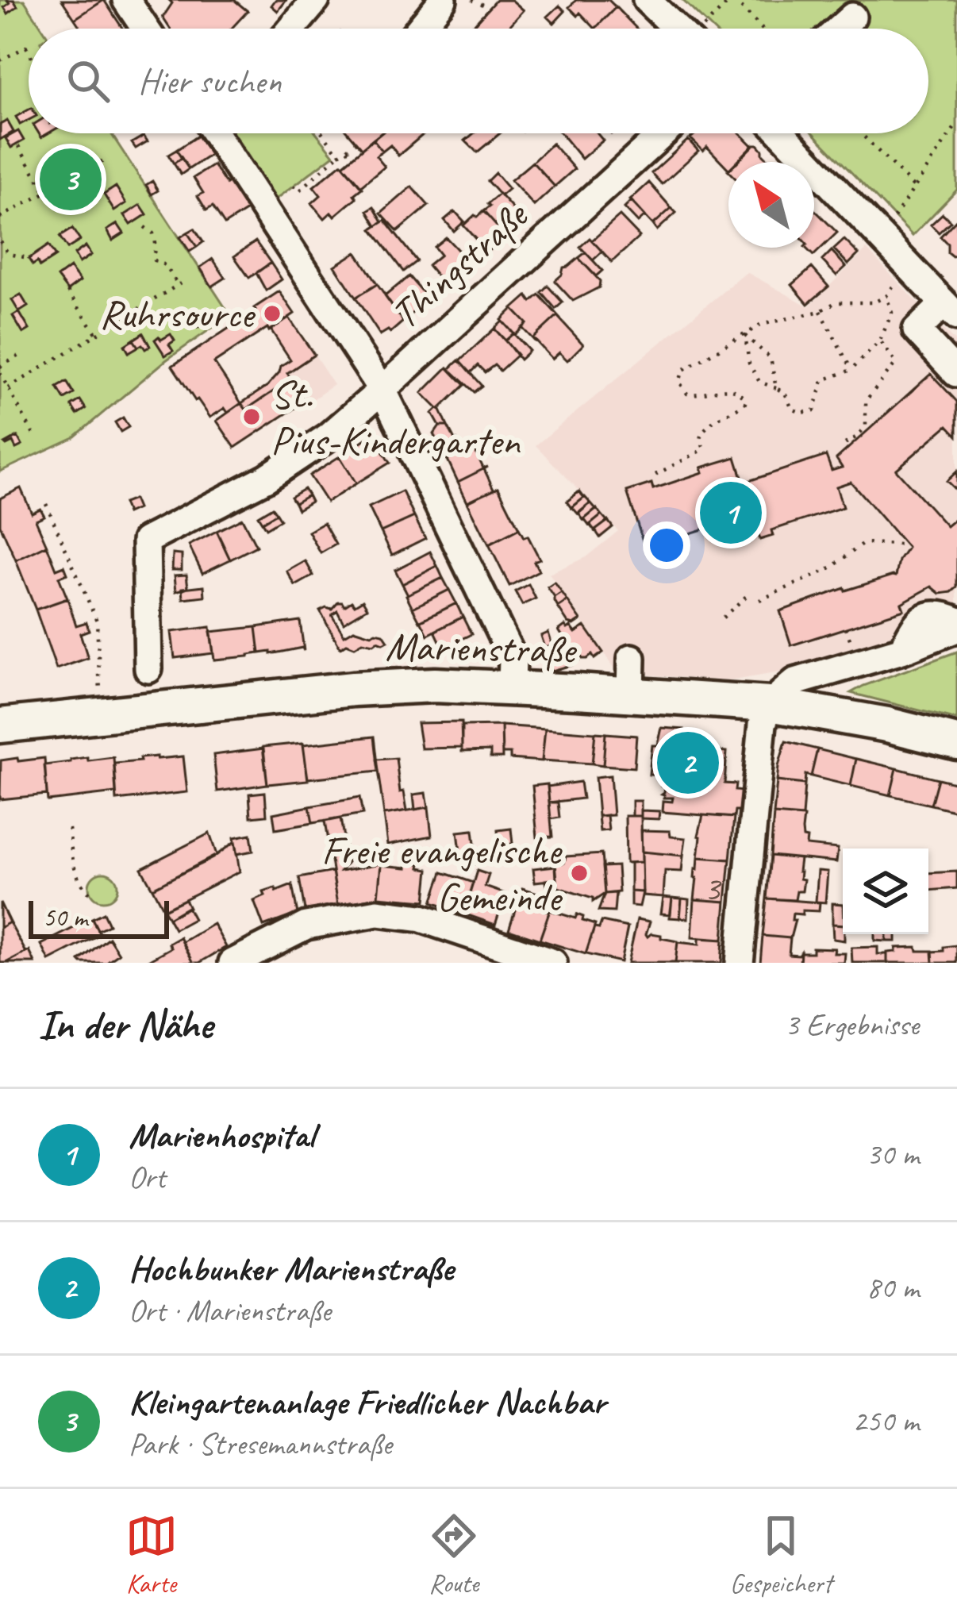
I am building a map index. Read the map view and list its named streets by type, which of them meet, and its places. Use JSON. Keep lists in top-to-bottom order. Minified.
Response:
{"streets":{"main road":["Marienstraße"],"street":["Thingstraße"]},"places":["Ruhrsource","St. Pius-Kindergarten","Freie evangelische Gemeinde"],"house_numbers":["3"],"scale_bar":"50 m","north":"top left","page":{"search":"Hier suchen","pins":["3","1","2"],"scale":"50 m","heading":["In der Nähe","3 Ergebnisse"],"list":[{"mark":"1","name":"Marienhospital","note":"Ort","value":"30 m"},{"mark":"2","name":"Hochbunker Marienstraße","note":"Ort · Marienstraße","value":"80 m"},{"mark":"3","name":"Kleingartenanlage Friedlicher Nachbar","note":"Park · Stresemannstraße","value":"250 m"}],"nav":["Karte","Route","Gespeichert"]}}
